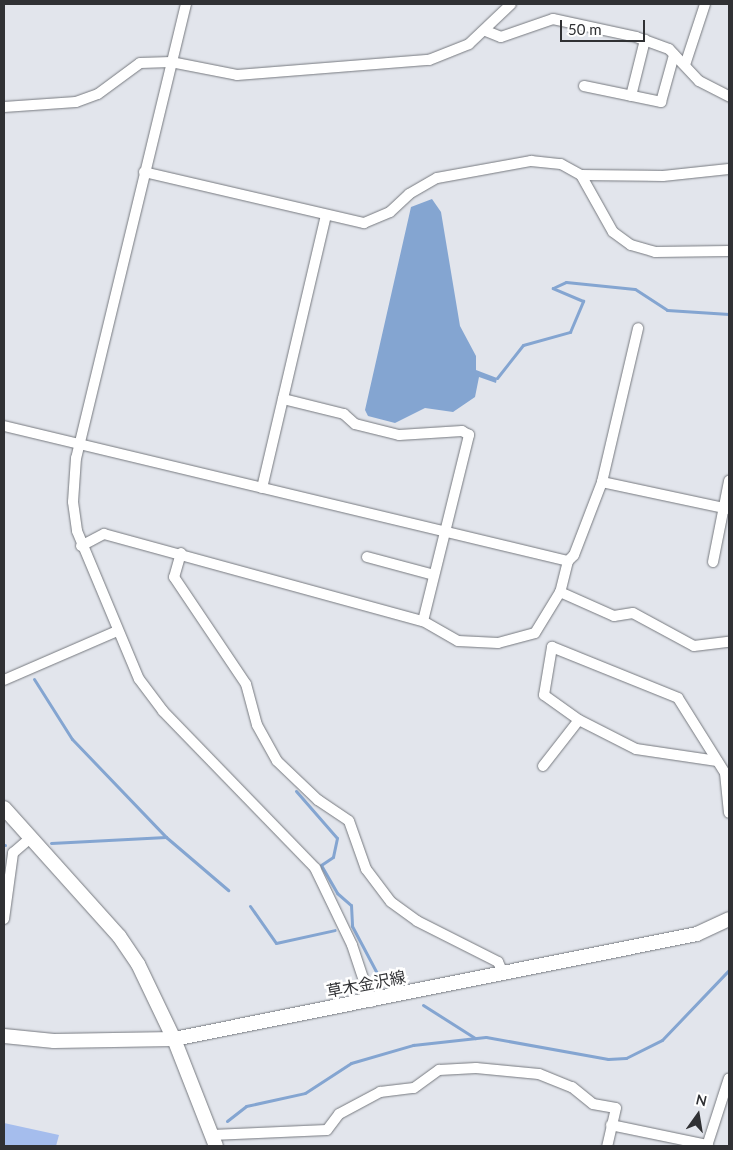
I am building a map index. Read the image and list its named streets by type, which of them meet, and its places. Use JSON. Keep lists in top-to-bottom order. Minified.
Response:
{"streets":{"main road":["草木金沢線"]},"scale_bar":"50 m","north":"top"}
